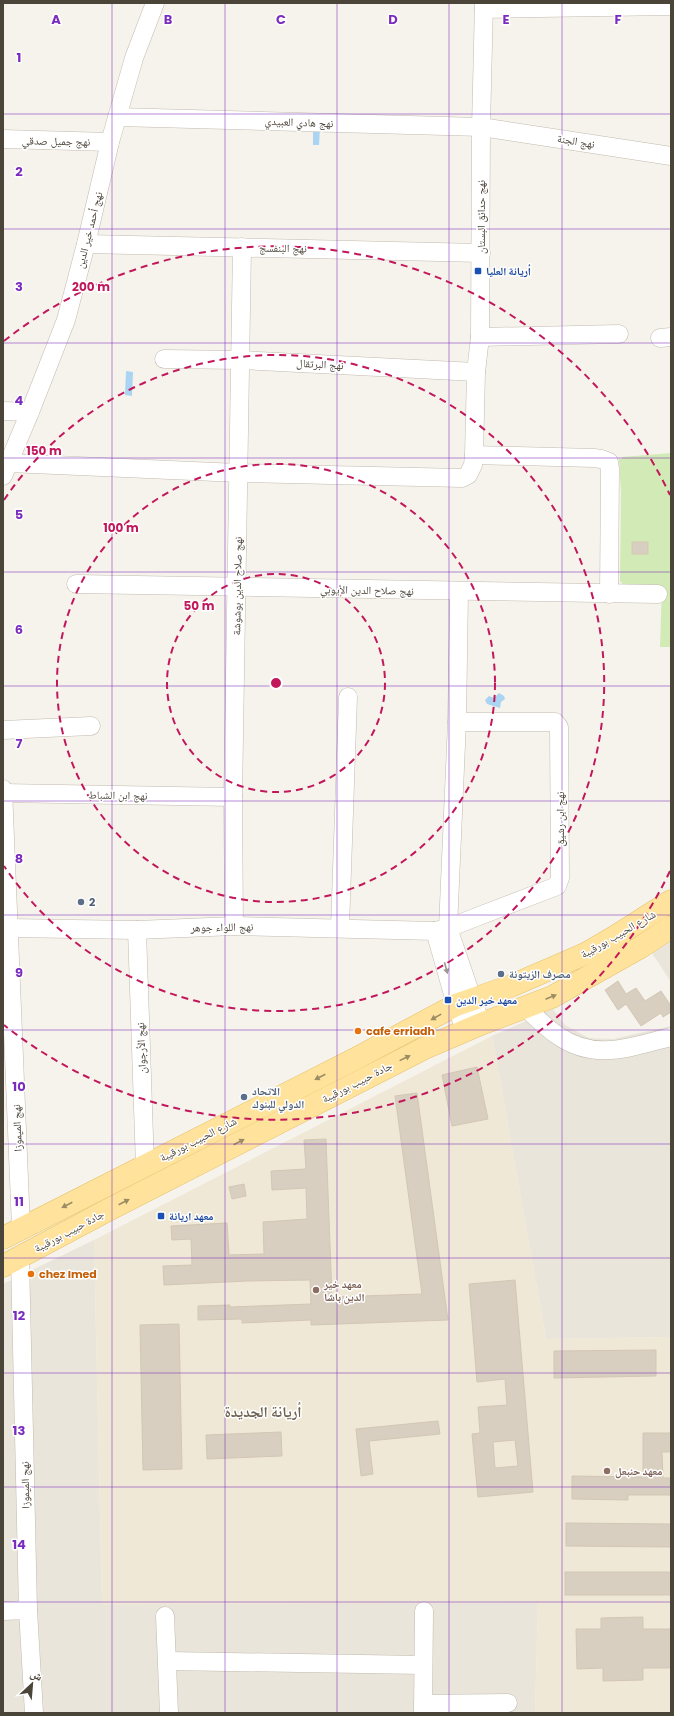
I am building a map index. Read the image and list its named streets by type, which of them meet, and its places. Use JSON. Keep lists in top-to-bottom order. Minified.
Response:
{"streets":{"main road":["شارع الحبيب بورقيبة","جادة حبيب بورقيبة"],"street":["نهج هادي العبيدي","نهج جميل صدقي","نهج الجنة","نهج حدائق البستان","نهج أحمد خير الدين","نهج البنفسج","نهج البرتقال","نهج صلاح الدين بوشوشة","نهج صلاح الدين الأيوبي","نهج ابن الشباط","نهج ابن رشيق","نهج اللواء جوهر","نهج الأرجوان","نهج الميموزا"]},"crossings":[["نهج هادي العبيدي","نهج الجنة"],["نهج هادي العبيدي","نهج حدائق البستان"],["نهج هادي العبيدي","نهج أحمد خير الدين"],["نهج جميل صدقي","نهج أحمد خير الدين"],["نهج الجنة","نهج حدائق البستان"],["نهج حدائق البستان","نهج أحمد خير الدين"],["نهج حدائق البستان","نهج البنفسج"],["نهج حدائق البستان","نهج البرتقال"],["نهج حدائق البستان","نهج صلاح الدين بوشوشة"],["نهج أحمد خير الدين","نهج البنفسج"],["نهج البنفسج","نهج صلاح الدين بوشوشة"],["نهج البرتقال","نهج صلاح الدين بوشوشة"],["نهج صلاح الدين بوشوشة","نهج صلاح الدين الأيوبي"],["نهج صلاح الدين بوشوشة","نهج ابن الشباط"],["نهج صلاح الدين بوشوشة","نهج اللواء جوهر"],["نهج ابن الشباط","نهج الميموزا"],["نهج ابن رشيق","نهج اللواء جوهر"],["نهج اللواء جوهر","نهج الأرجوان"],["نهج اللواء جوهر","نهج الميموزا"],["شارع الحبيب بورقيبة","نهج الأرجوان"],["شارع الحبيب بورقيبة","نهج الميموزا"],["جادة حبيب بورقيبة","نهج الميموزا"]],"one_way":["شارع الحبيب بورقيبة","جادة حبيب بورقيبة"],"districts":["أريانة الجديدة"],"places":{"transit":["أريانة العليا","معهد خير الدين","معهد اريانة"],"other":["2","مصرف الزيتونة","cafe erriadh","الاتحاد الدولي للبنوك","chez Imed","معهد خير الدين باشا","معهد حنبعل"]},"north":"top right","grid":{"columns":["A","B","C","D","E","F"],"rows":["1","2","3","4","5","6","7","8","9","10","11","12","13","14"]},"rings":["200 m","150 m","100 m","50 m"]}
